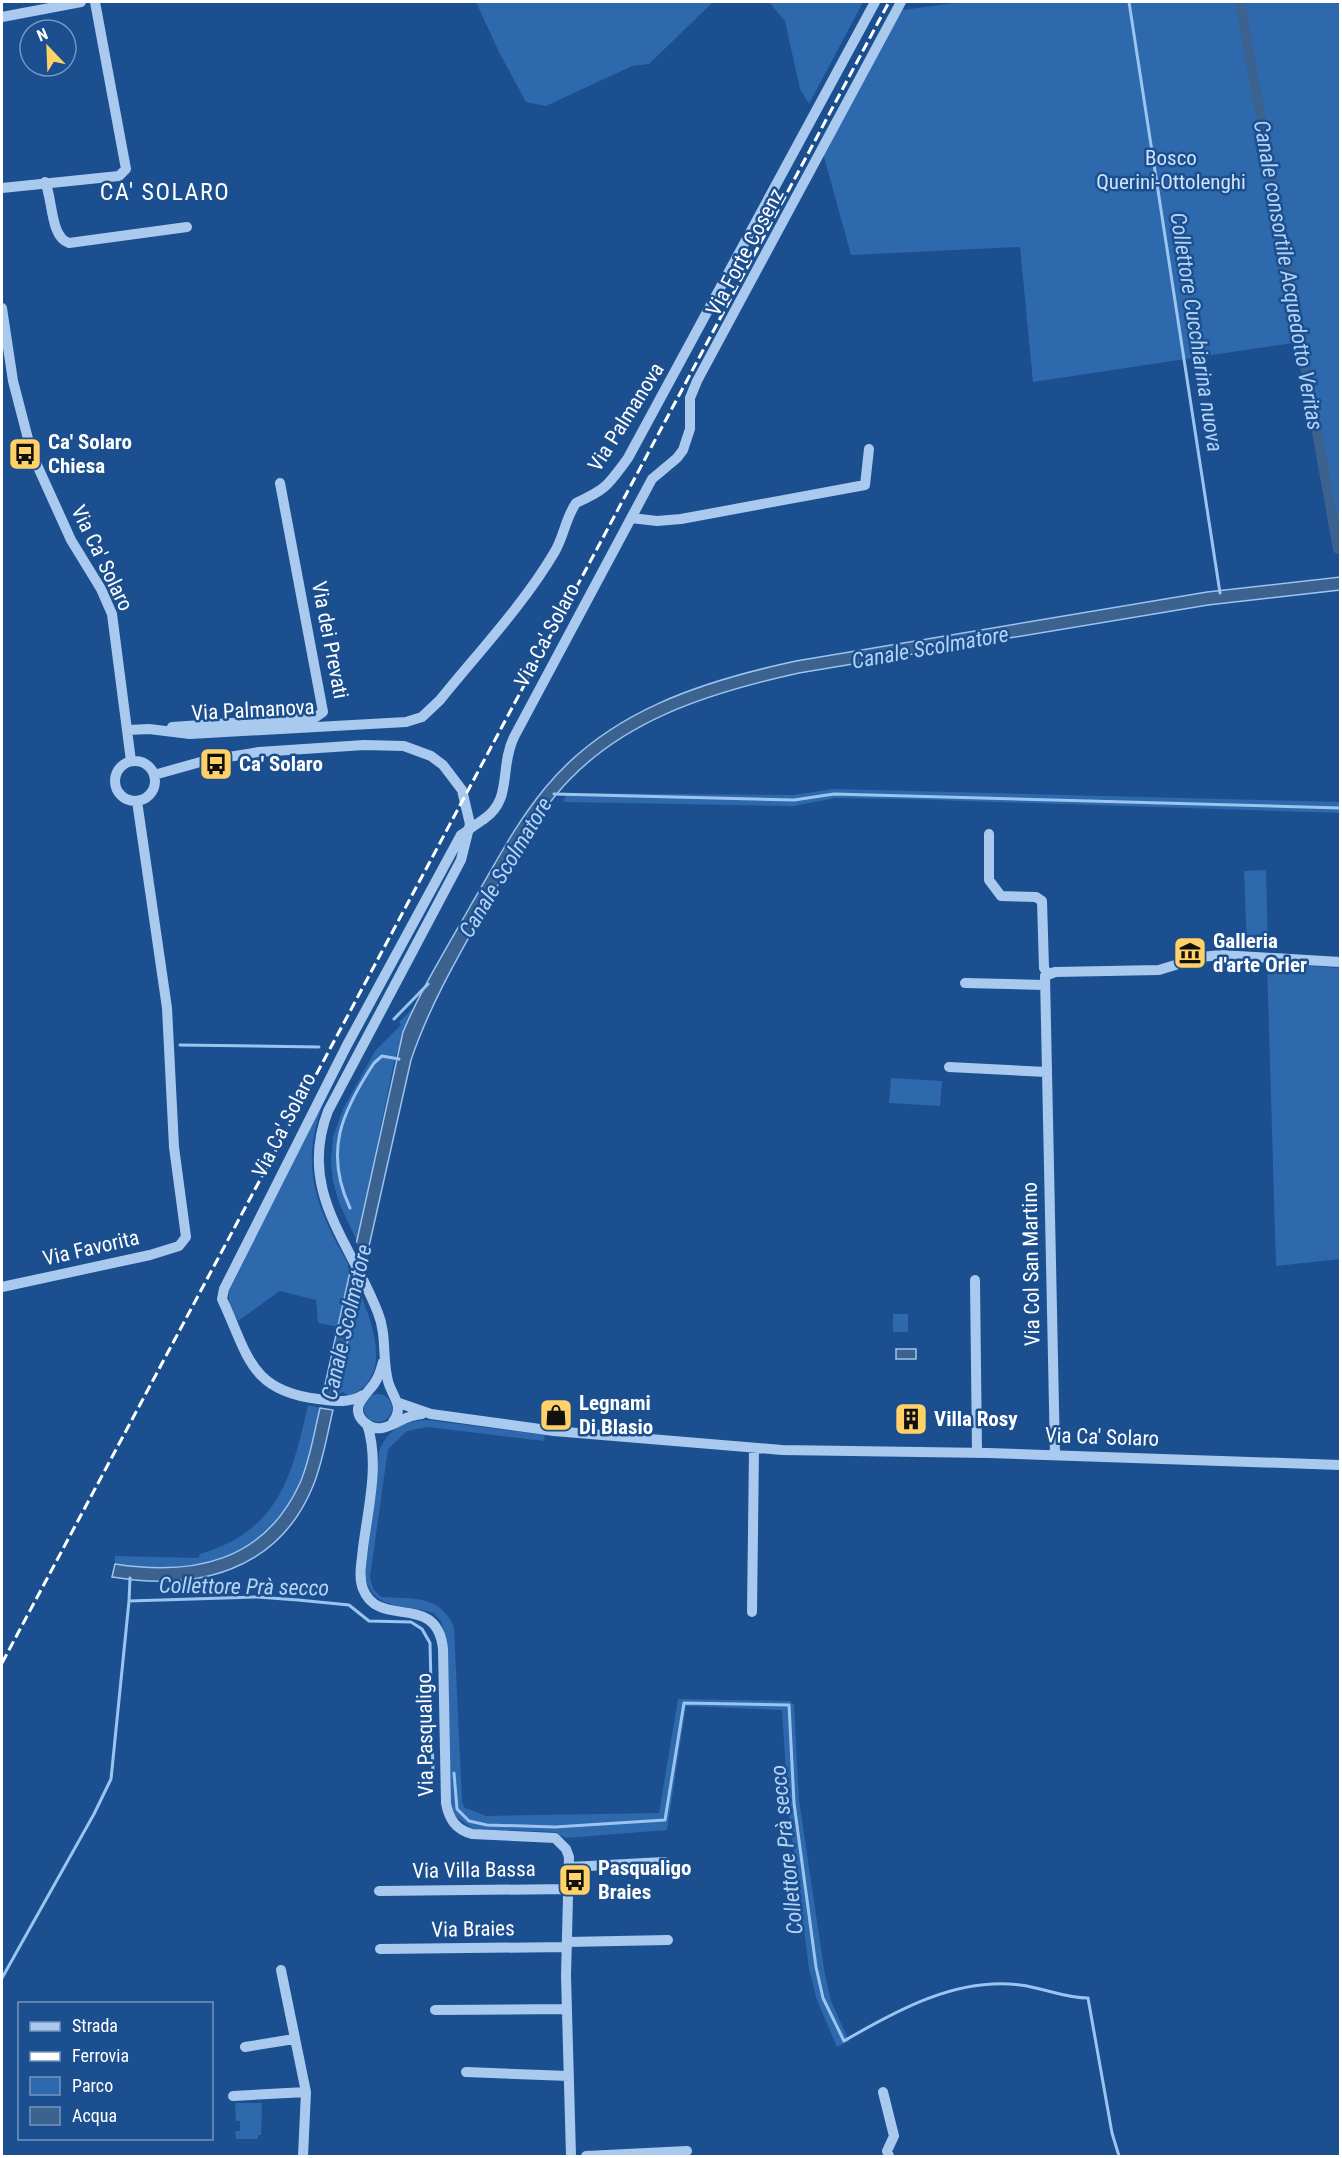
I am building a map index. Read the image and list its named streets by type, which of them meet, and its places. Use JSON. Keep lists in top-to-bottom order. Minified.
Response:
{"streets":{"street":["Via Forte Cosenz","Via Palmanova","Via Ca' Solaro","Via dei Prevati","Via Favorita","Via Col San Martino","Via Pasqualigo","Via Villa Bassa","Via Braies"]},"crossings":[["Via Forte Cosenz","Via Ca' Solaro"],["Via Palmanova","Via Ca' Solaro"],["Via Palmanova","Via dei Prevati"],["Via Ca' Solaro","Via Favorita"],["Via Ca' Solaro","Via Col San Martino"],["Via Ca' Solaro","Via Pasqualigo"],["Via Pasqualigo","Via Villa Bassa"],["Via Pasqualigo","Via Braies"]],"districts":["CA' SOLARO"],"water":["Canale consortile Acquedotto Veritas","Collettore Cucchiarina nuova","Canale Scolmatore","Collettore Prà secco"],"parks":["Bosco Querini-Ottolenghi"],"places":{"bus stop":["Ca' Solaro Chiesa","Ca' Solaro","Pasqualigo Braies"],"museum":["Galleria d'arte Orler"],"shop":["Legnami Di Blasio"],"building":["Villa Rosy"]},"legend":["Strada","Ferrovia","Parco","Acqua"],"north":"top left"}
